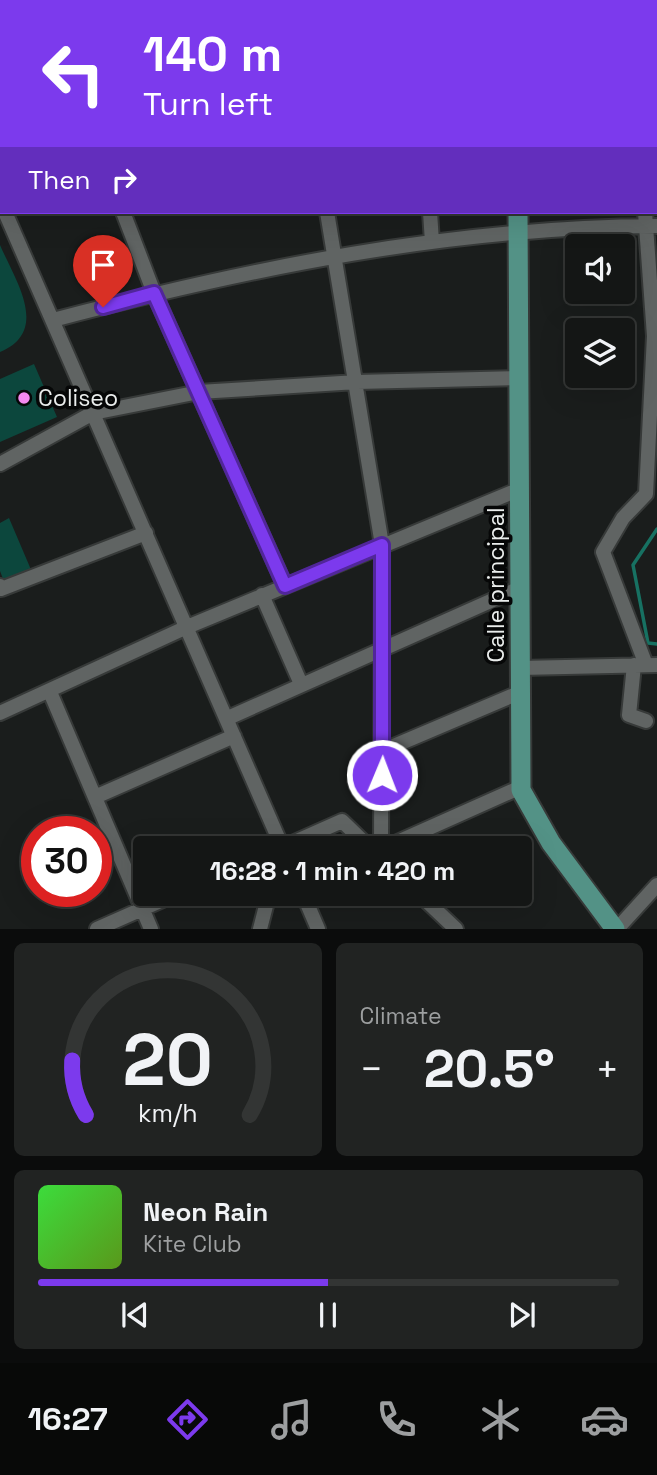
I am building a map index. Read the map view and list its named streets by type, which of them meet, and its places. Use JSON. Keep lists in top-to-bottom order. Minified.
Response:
{"streets":{"main road":["Calle principal"]},"places":["Coliseo"],"page":{"turn":["140 m","Turn left"],"then":"Then","limit":"30","trip":"16:28 · 1 min · 420 m","tile":"Climate","heat":["−","20.5°","+"],"song":["Neon Rain","Kite Club"],"tabs":"16:27","gauge":["20","km/h"]}}
